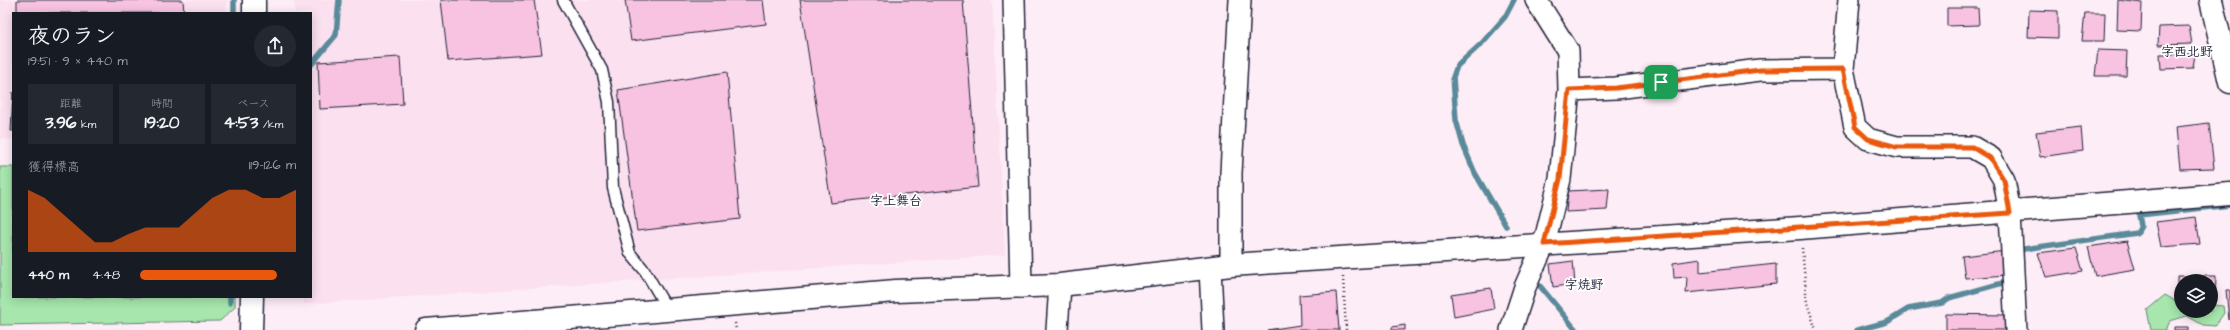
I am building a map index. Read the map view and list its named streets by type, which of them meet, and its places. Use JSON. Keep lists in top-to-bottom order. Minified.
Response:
{"districts":["字西北野","字上舞台","字焼野"],"page":{"heading":["夜のラン","19:51 · 9 × 440 m"],"stats":[["距離","3.96 km"],["時間","19:20"],["ペース","4:53 /km"]],"chart":["獲得標高","119–126 m"],"list":[{"name":"440 m","note":"4:48"}]}}
